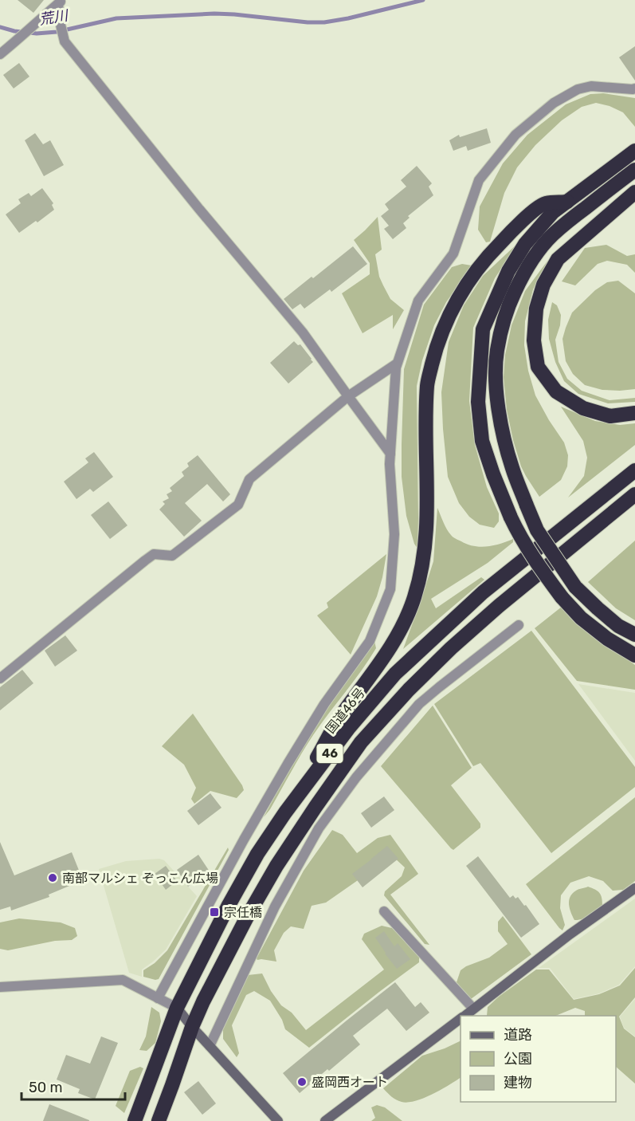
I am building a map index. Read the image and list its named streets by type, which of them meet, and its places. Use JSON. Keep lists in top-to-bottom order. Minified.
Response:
{"streets":{"highway":["国道46号","46"]},"water":["荒川"],"places":{"other":["南部マルシェ ぞっこん広場","盛岡西オート"],"transit":["宗任橋"]},"legend":["道路","公園","建物"],"scale_bar":"50 m"}
